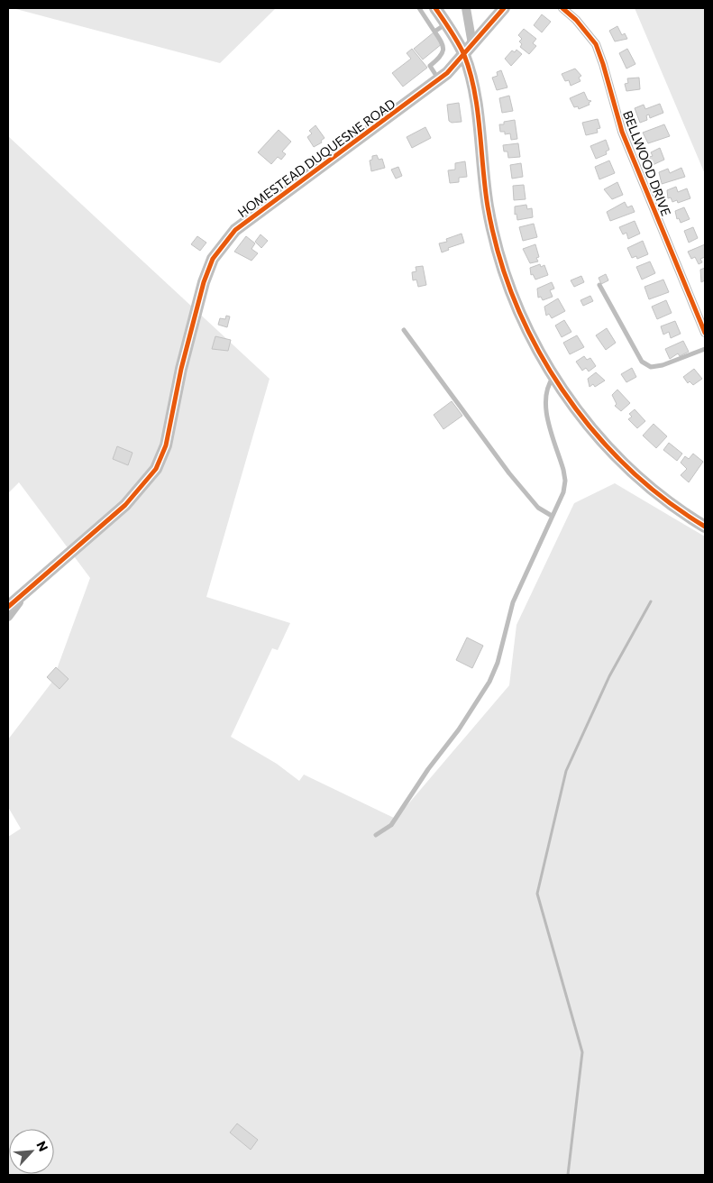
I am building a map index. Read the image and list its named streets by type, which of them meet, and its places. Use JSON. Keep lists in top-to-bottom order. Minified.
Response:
{"streets":{"street":["HOMESTEAD DUQUESNE ROAD","BELLWOOD DRIVE"]},"north":"top right"}
